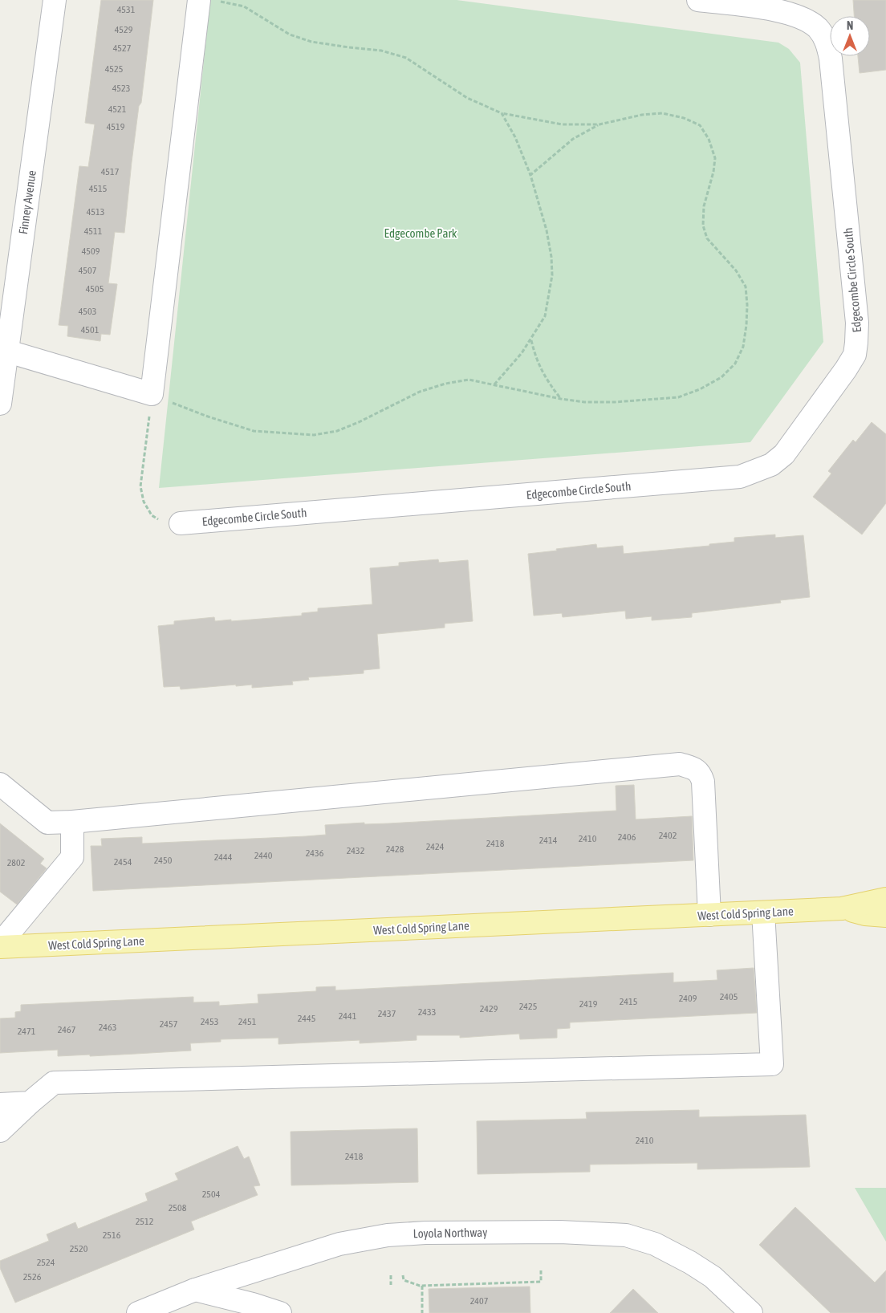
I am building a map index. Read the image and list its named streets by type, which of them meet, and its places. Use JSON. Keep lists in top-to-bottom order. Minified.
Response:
{"streets":{"main road":["West Cold Spring Lane"],"street":["Finney Avenue","Edgecombe Circle South","Loyola Northway"]},"parks":["Edgecombe Park"],"house_numbers":["4531","4529","4527","4525","4523","4521","4519","4517","4515","4513","4511","4509","4507","4505","4503","4501","2402","2406","2410","2414","2418","2424","2428","2432","2436","2440","2444","2450","2454","2802","2405","2409","2415","2419","2425","2429","2433","2437","2441","2445","2453","2451","2457","2463","2467","2471","2410","2418","2504","2508","2512","2516","2520","2524","2526","2407"],"north":"top"}
